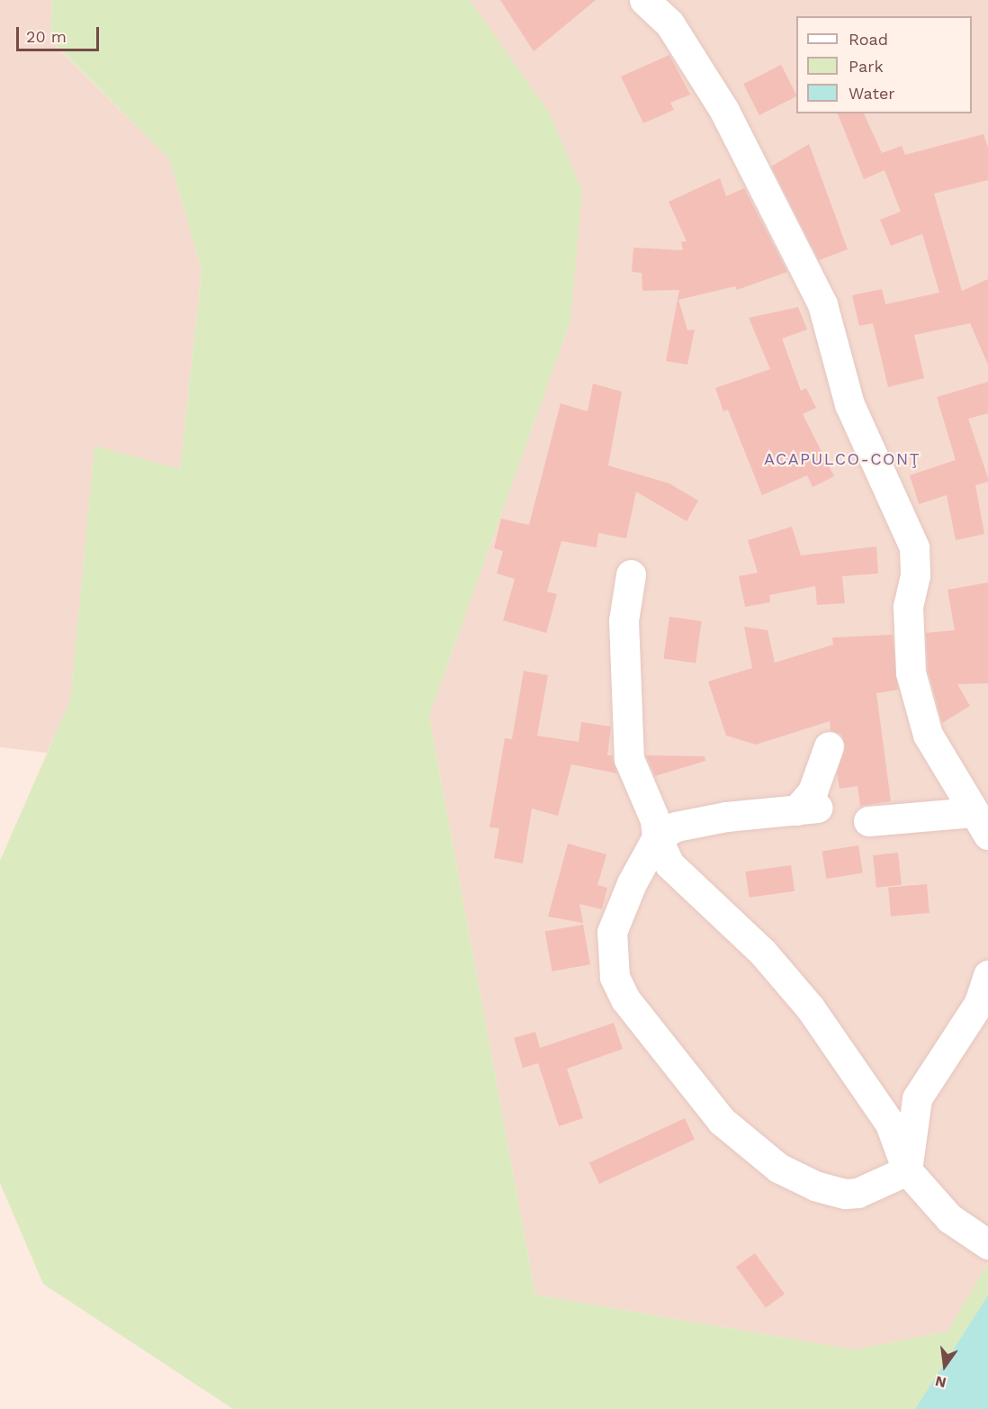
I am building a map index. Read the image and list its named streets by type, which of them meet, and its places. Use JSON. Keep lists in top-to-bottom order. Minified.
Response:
{"districts":["ACAPULCO-CONŢ"],"legend":["Road","Park","Water"],"scale_bar":"20 m","north":"bottom"}
